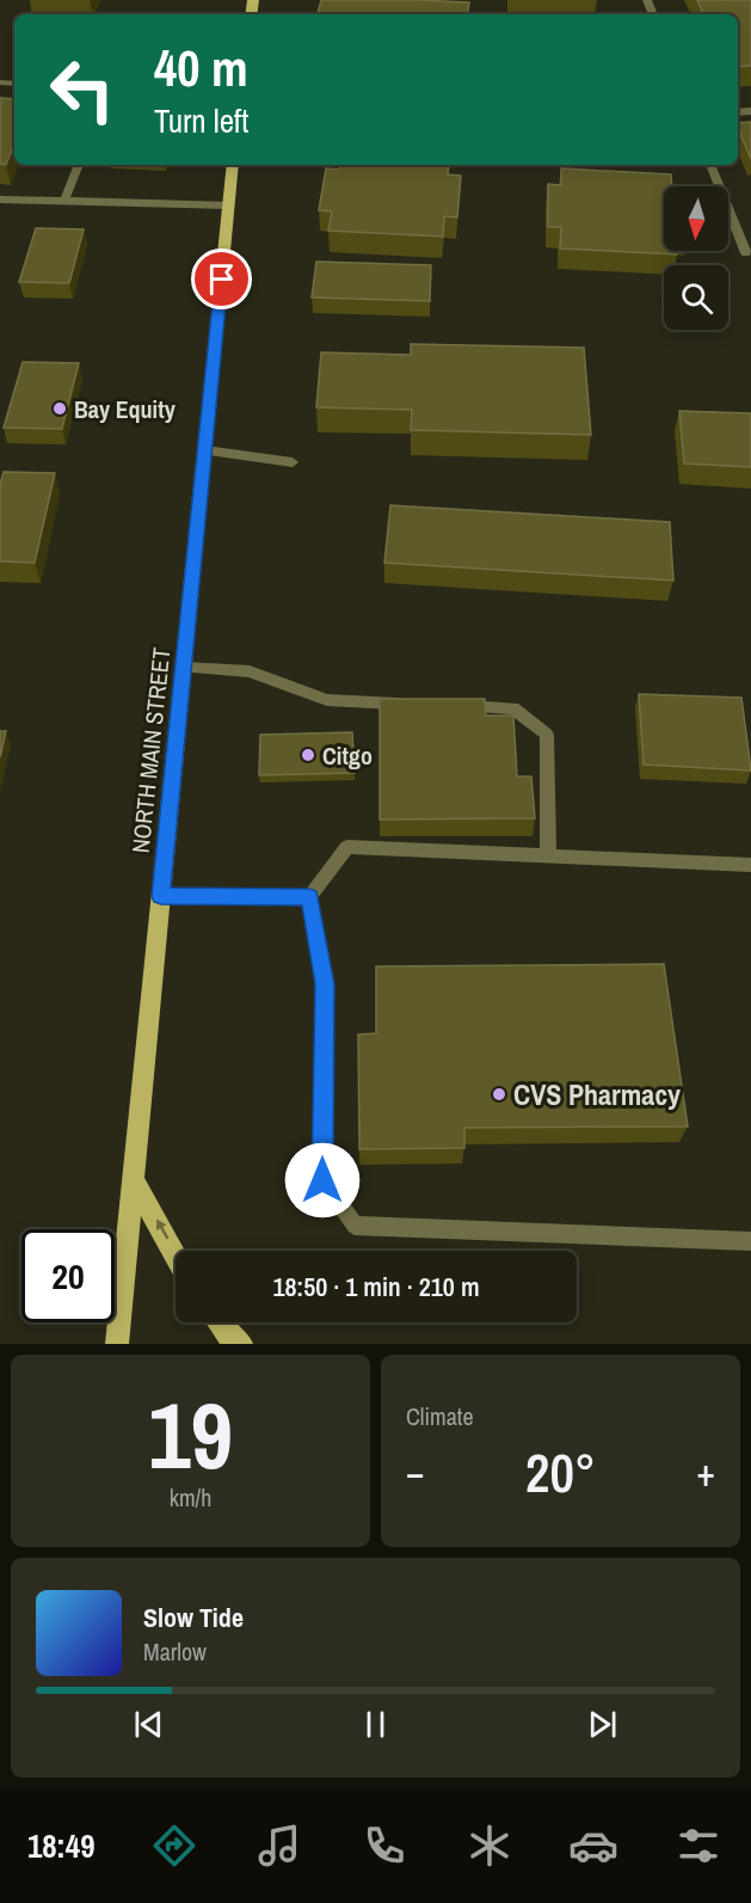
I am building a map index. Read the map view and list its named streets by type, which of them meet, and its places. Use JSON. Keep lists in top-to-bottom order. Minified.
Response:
{"streets":{"main road":["NORTH MAIN STREET"]},"places":["Bay Equity","Citgo","CVS Pharmacy"],"north":"bottom","page":{"turn":["40 m","Turn left"],"limit":"20","trip":"18:50 · 1 min · 210 m","tile":[["19","km/h"],"Climate"],"heat":["−","20°","+"],"song":["Slow Tide","Marlow"],"tabs":"18:49"}}
